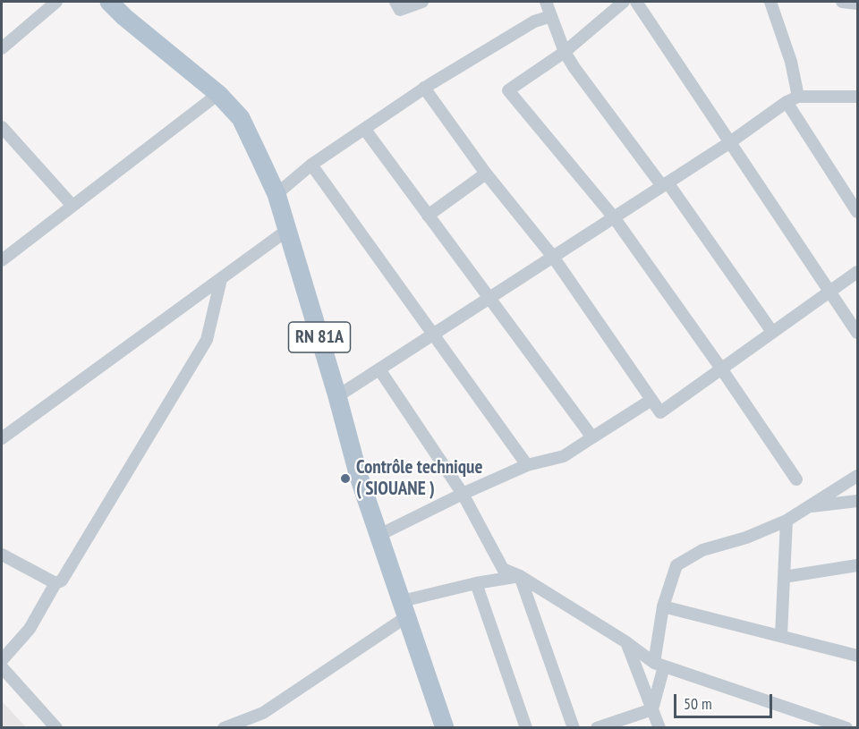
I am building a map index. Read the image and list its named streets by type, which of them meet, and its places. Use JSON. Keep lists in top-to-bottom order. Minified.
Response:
{"streets":{"main road":["RN 81A"]},"places":["Contrôle technique ( SIOUANE )"],"scale_bar":"50 m"}
